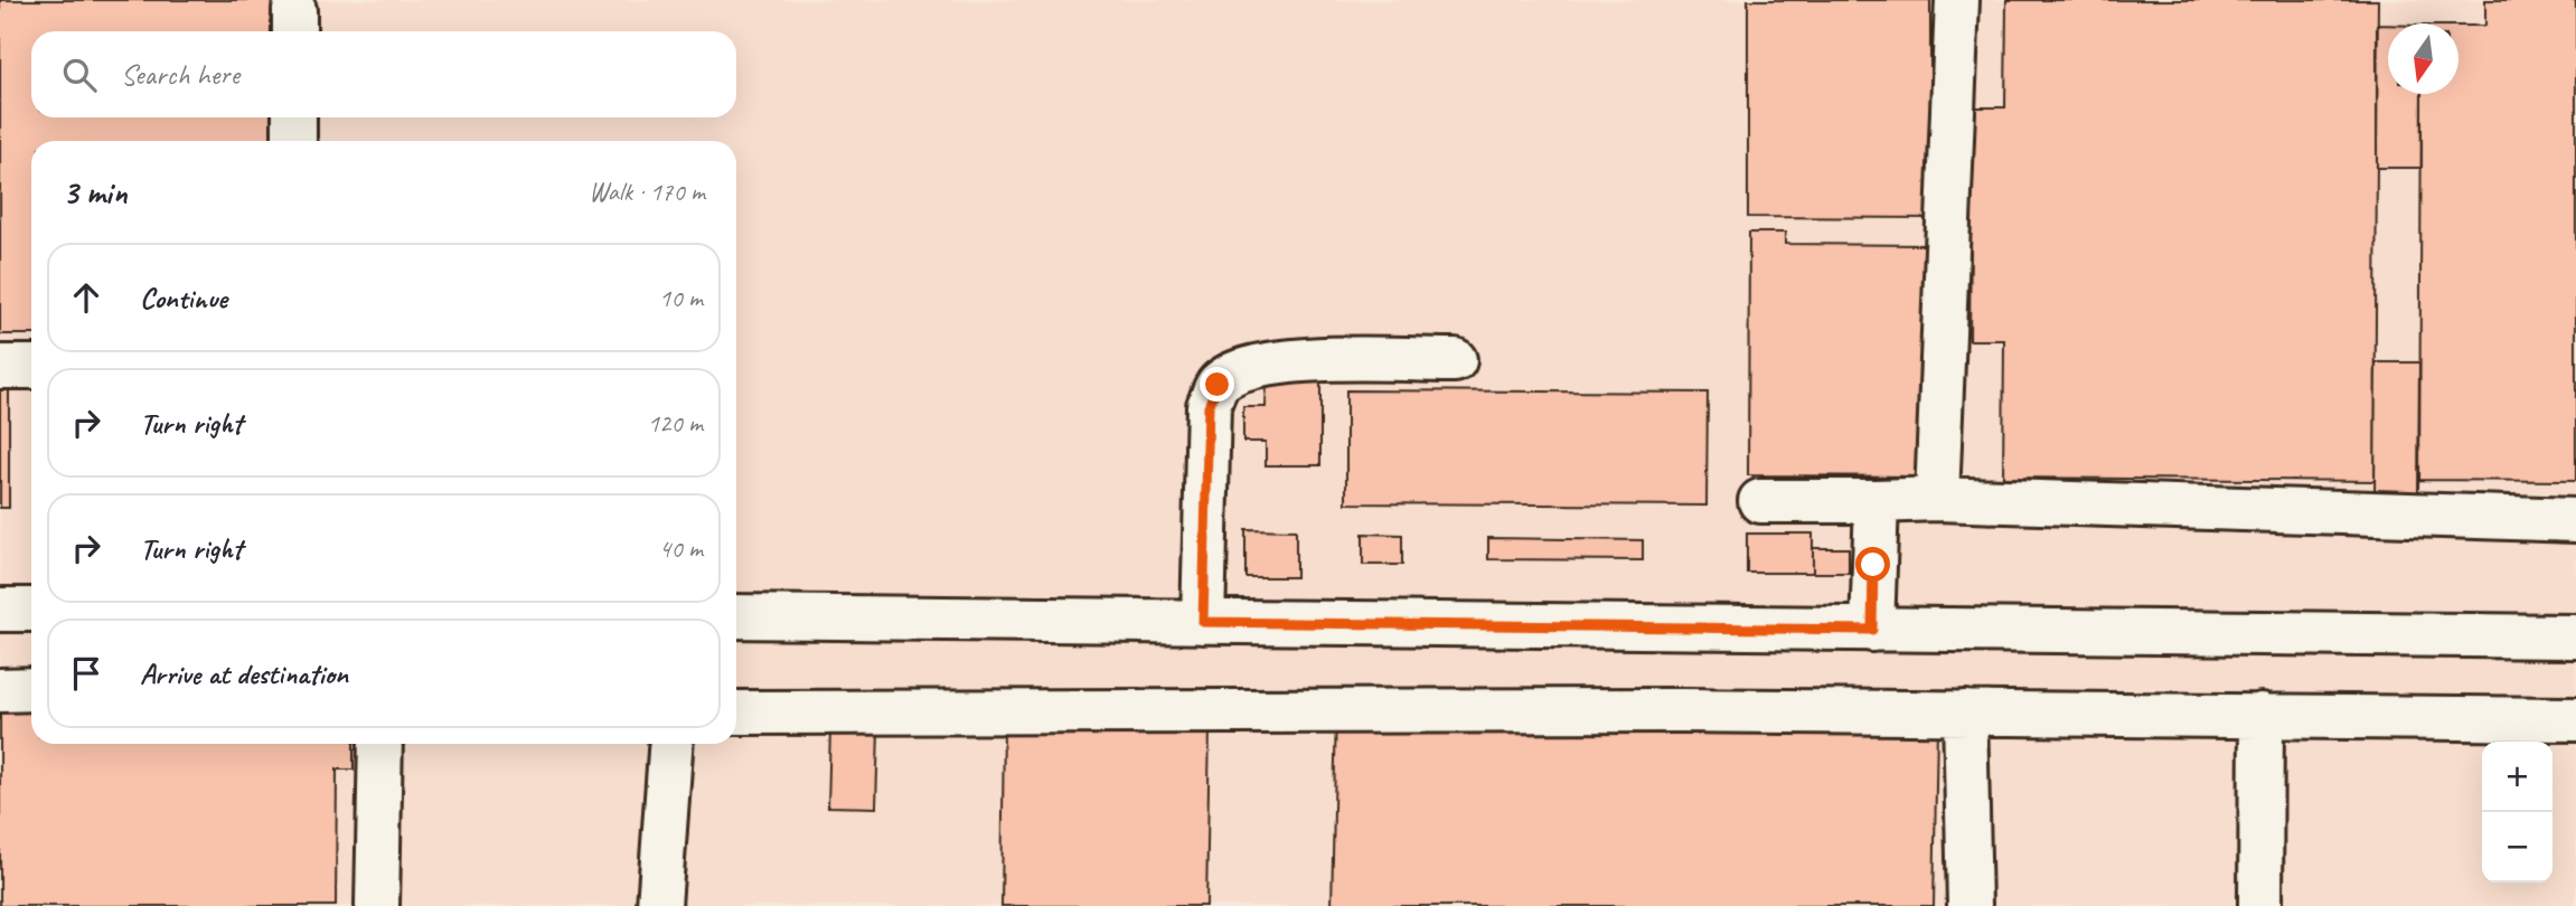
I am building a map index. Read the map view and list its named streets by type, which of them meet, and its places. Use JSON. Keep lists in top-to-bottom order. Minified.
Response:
{"north":"bottom","page":{"search":"Search here","heading":["3 min","Walk · 170 m"],"list":[["Continue","10 m"],["Turn right","120 m"],["Turn right","40 m"],"Arrive at destination"],"map_buttons":["+","−"]}}
